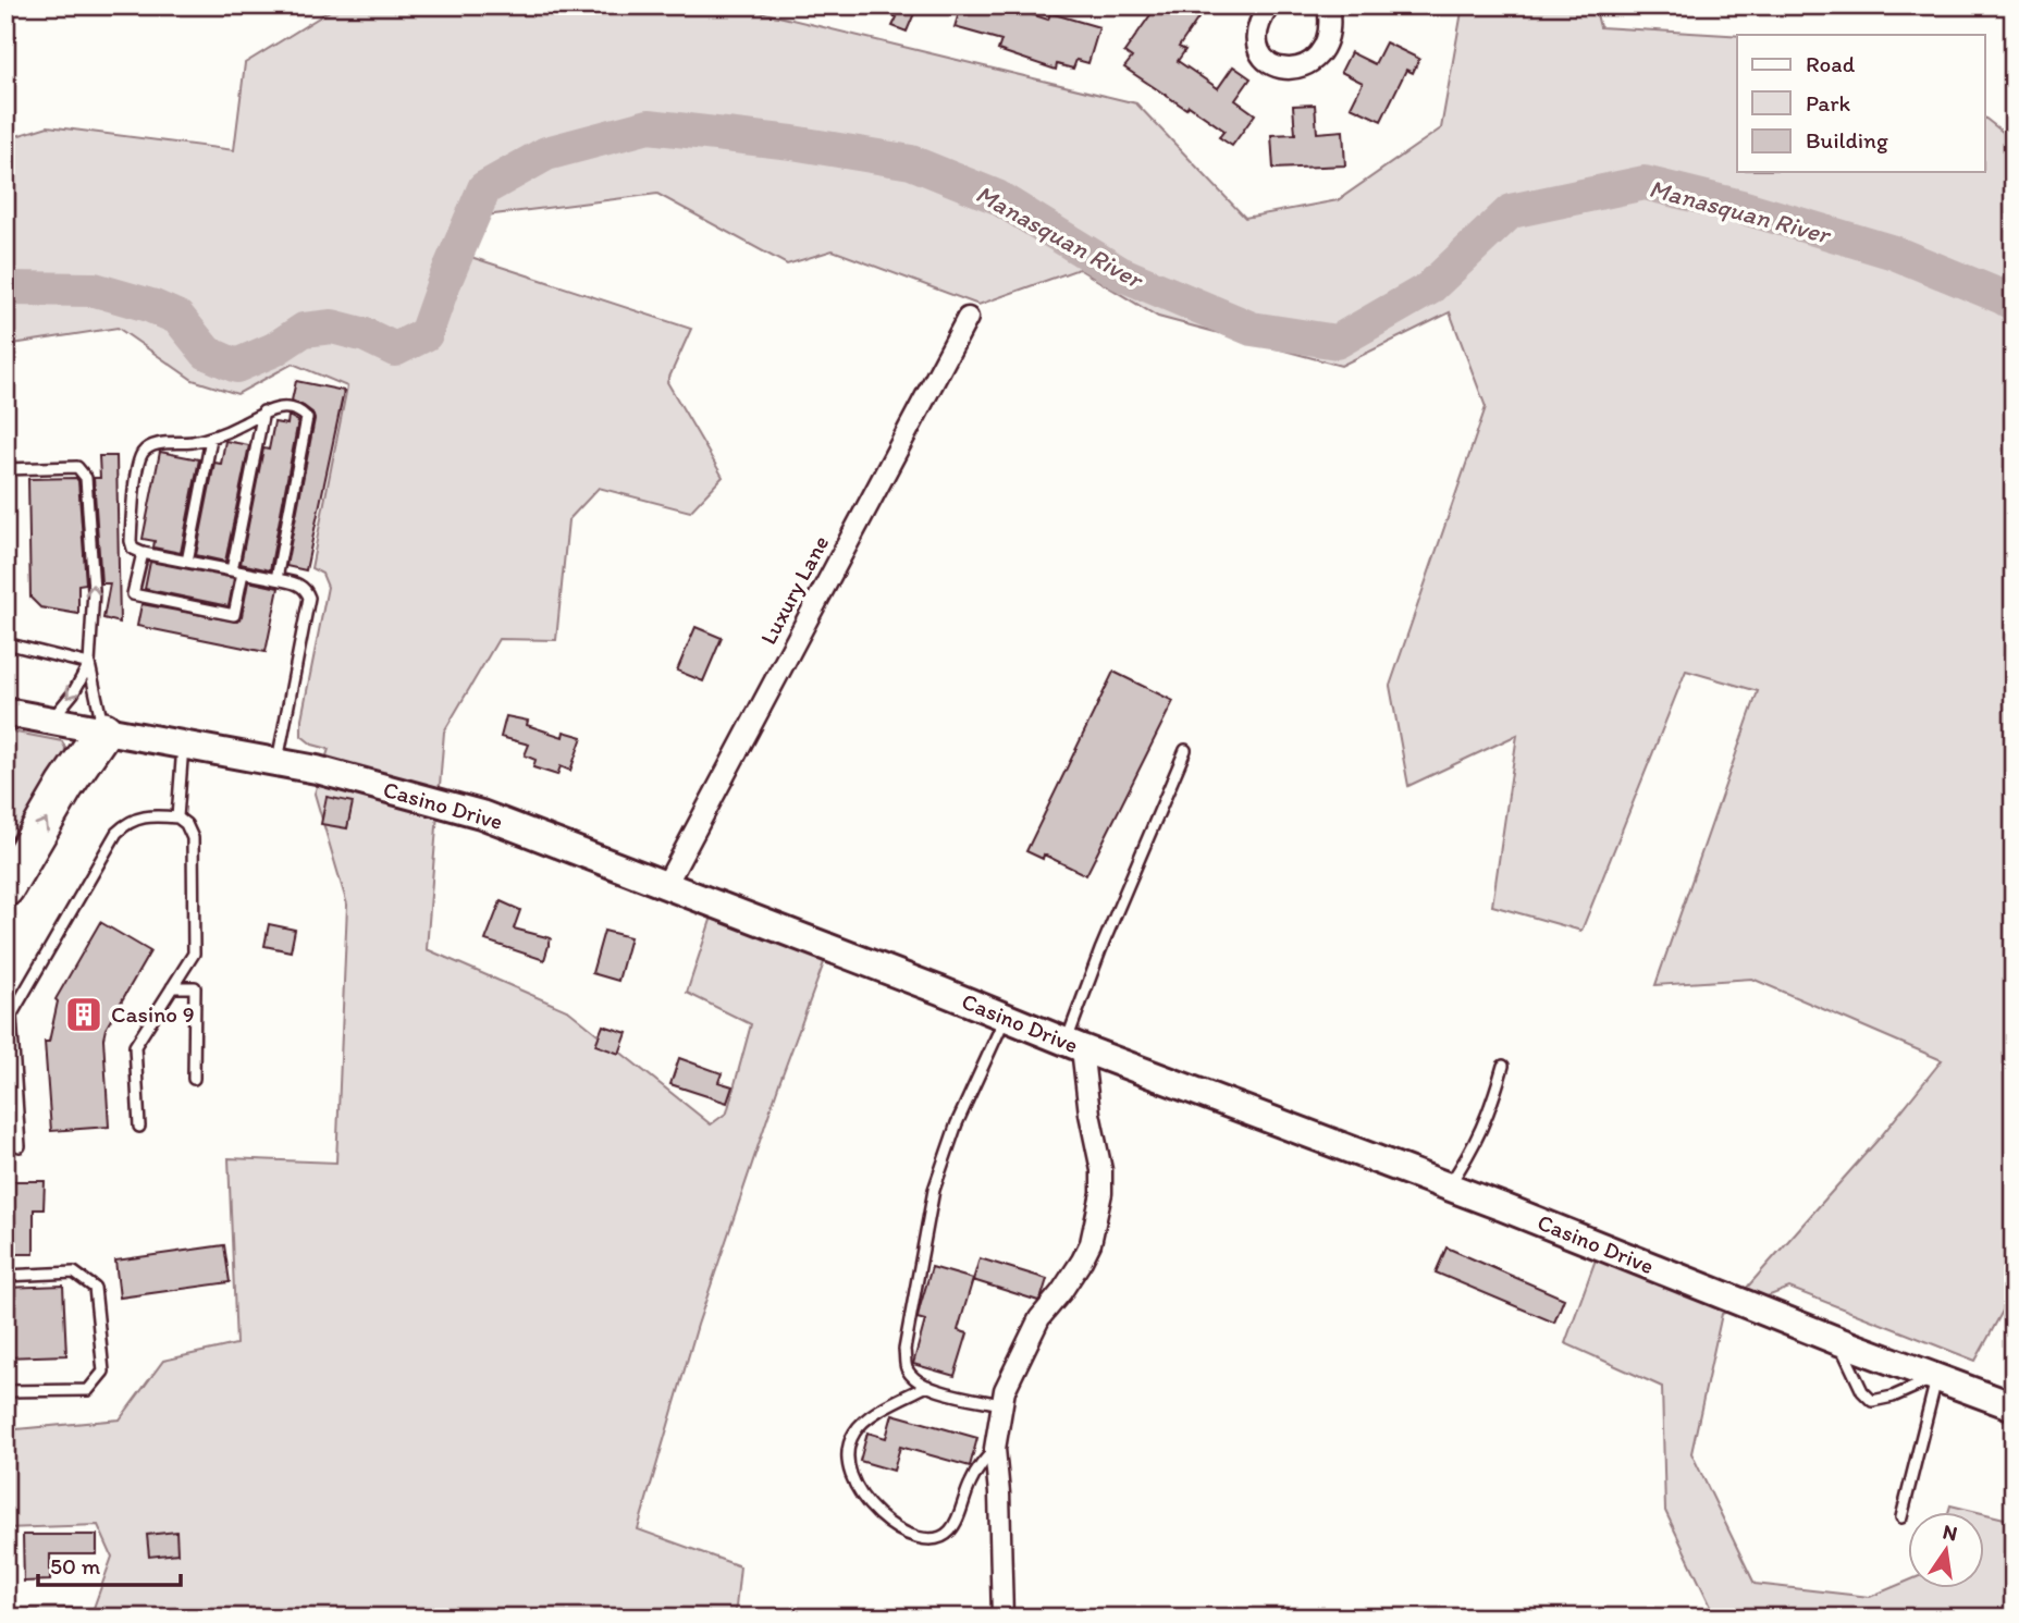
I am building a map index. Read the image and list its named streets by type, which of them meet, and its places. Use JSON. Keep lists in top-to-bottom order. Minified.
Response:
{"streets":{"street":["Luxury Lane","Casino Drive"]},"crossings":[["Luxury Lane","Casino Drive"]],"water":["Manasquan River"],"places":{"building":["Casino 9"]},"legend":["Road","Park","Building"],"scale_bar":"50 m","north":"top"}
